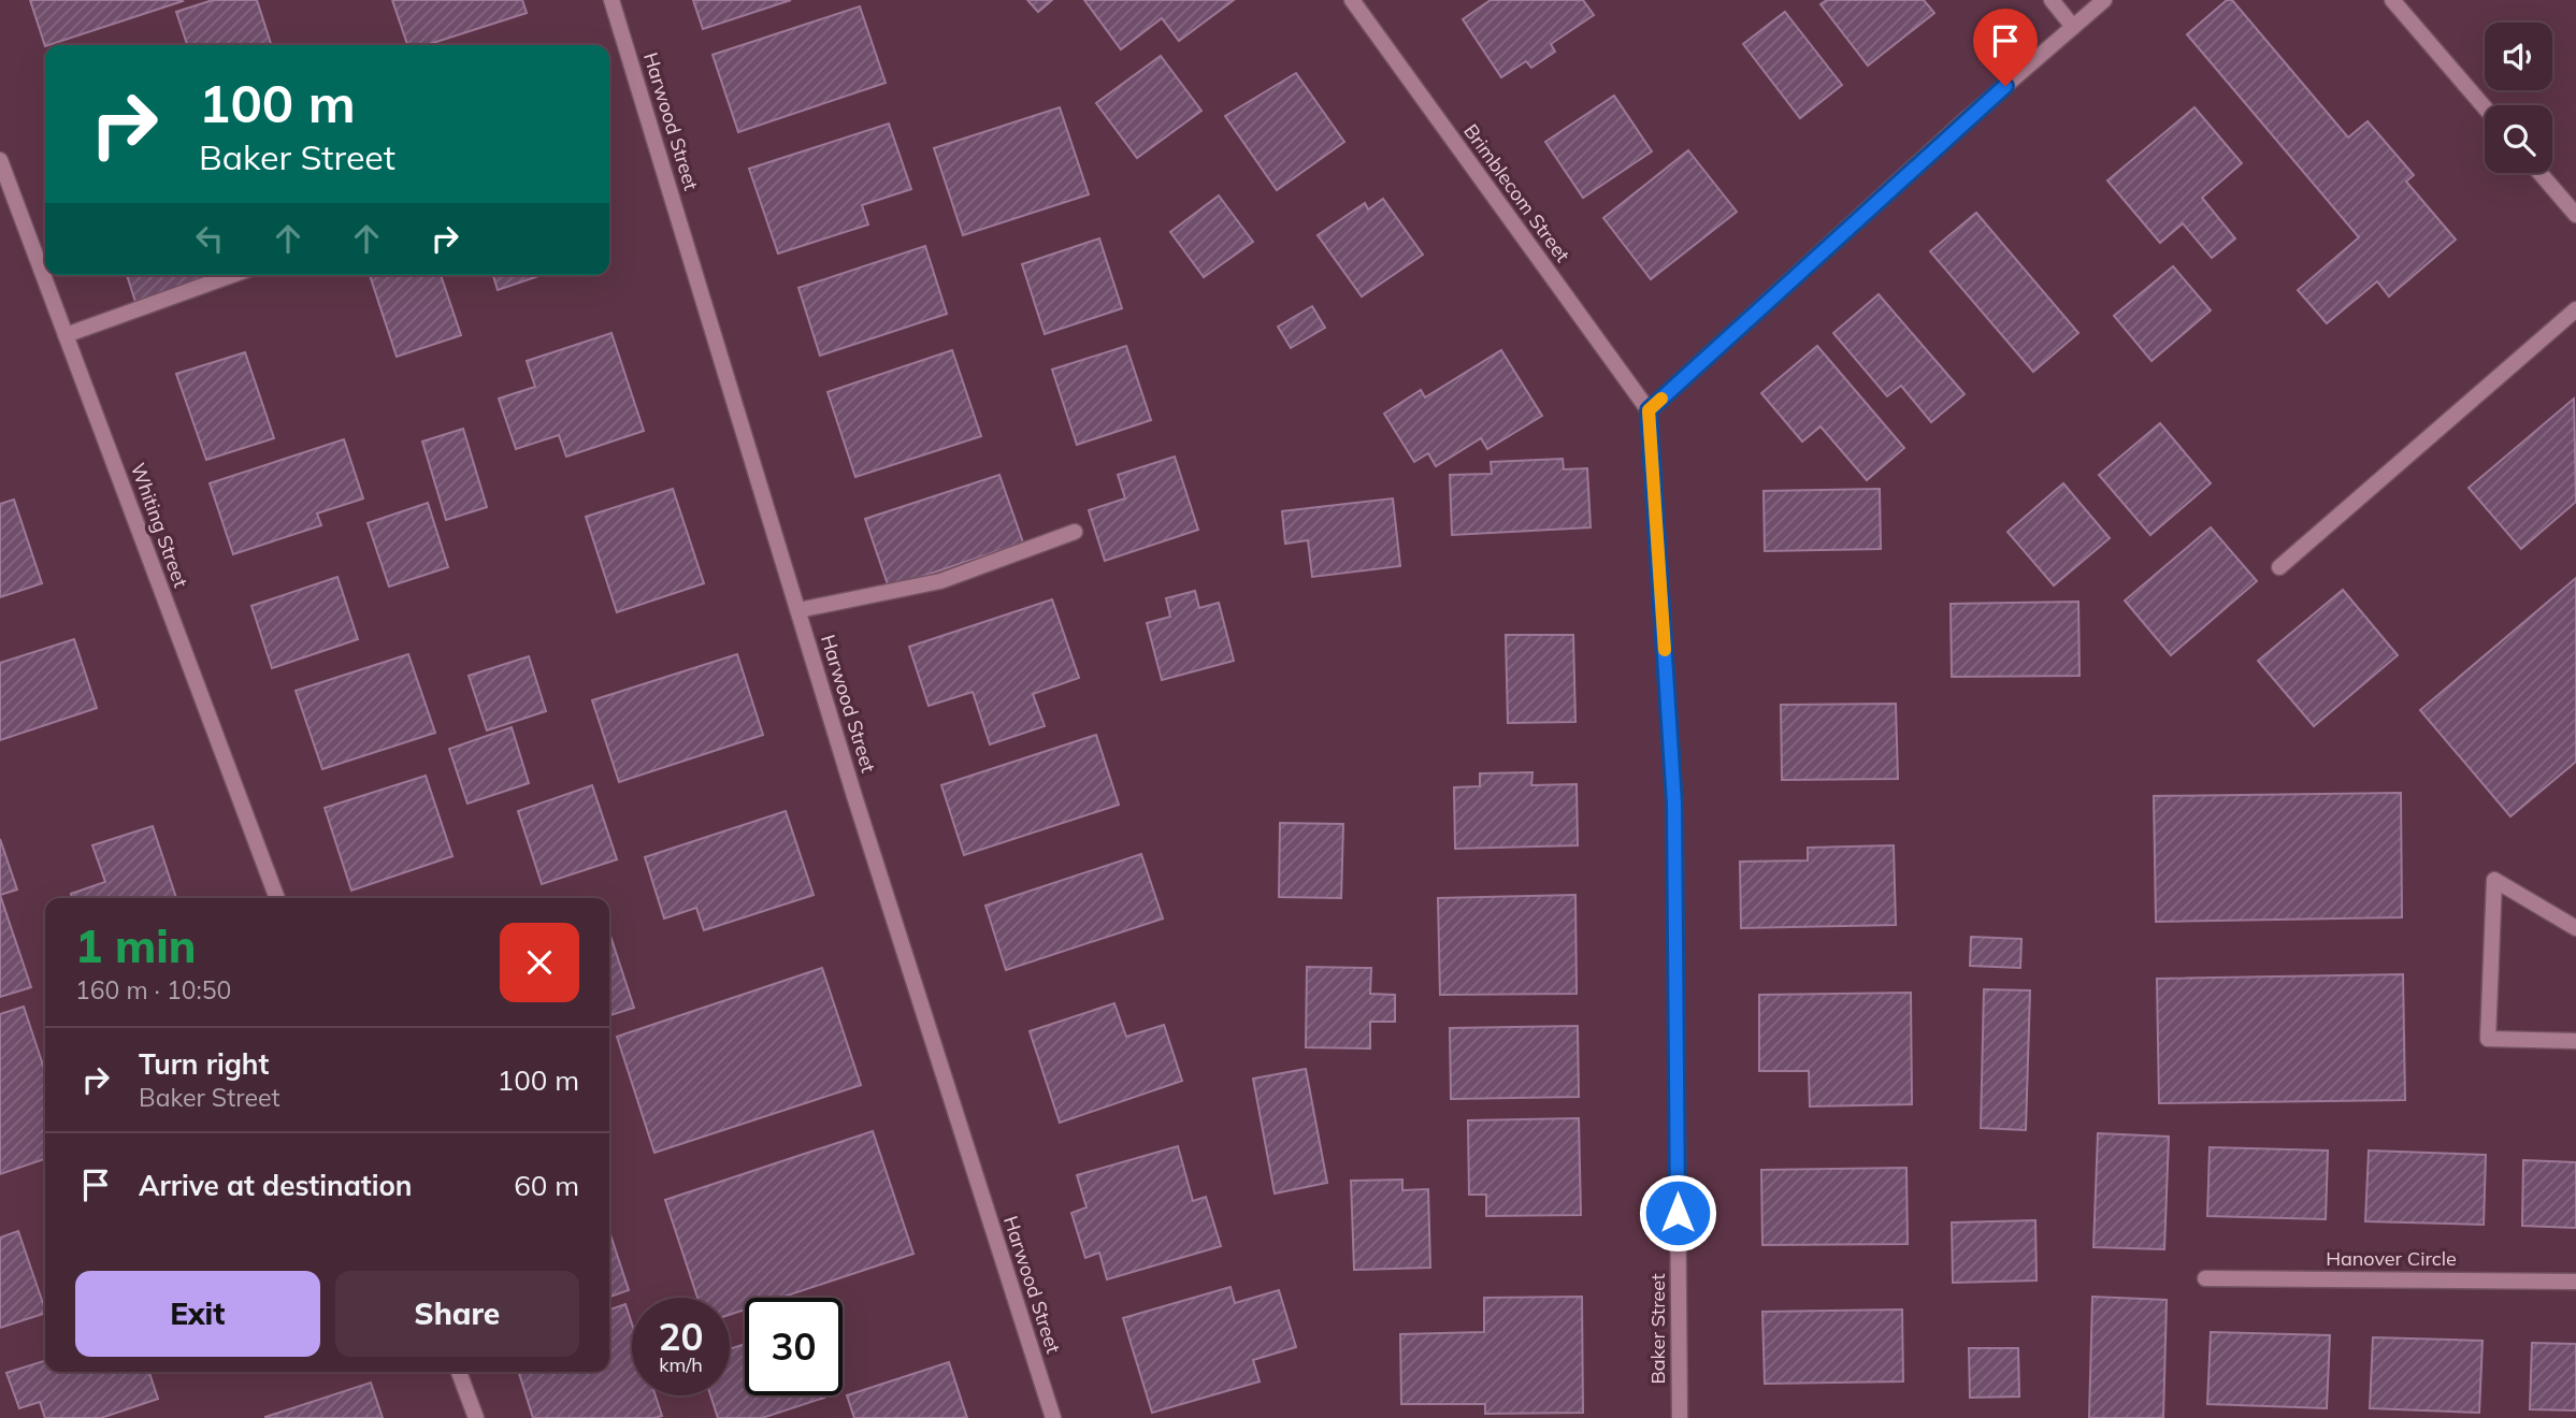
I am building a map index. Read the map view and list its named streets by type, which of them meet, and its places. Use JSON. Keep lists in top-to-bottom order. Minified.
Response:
{"streets":{"street":["Harwood Street","Brimblecom Street","Whiting Street","Hanover Circle","Baker Street"]},"crossings":[["Brimblecom Street","Baker Street"]],"page":{"turn":["100 m","Baker Street"],"heading":["1 min","160 m · 10:50"],"list":[{"name":"Turn right","note":"Baker Street","value":"100 m"},{"name":"Arrive at destination","value":"60 m"}],"buttons":["Exit","Share"],"speed":"20 km/h","limit":"30"}}
